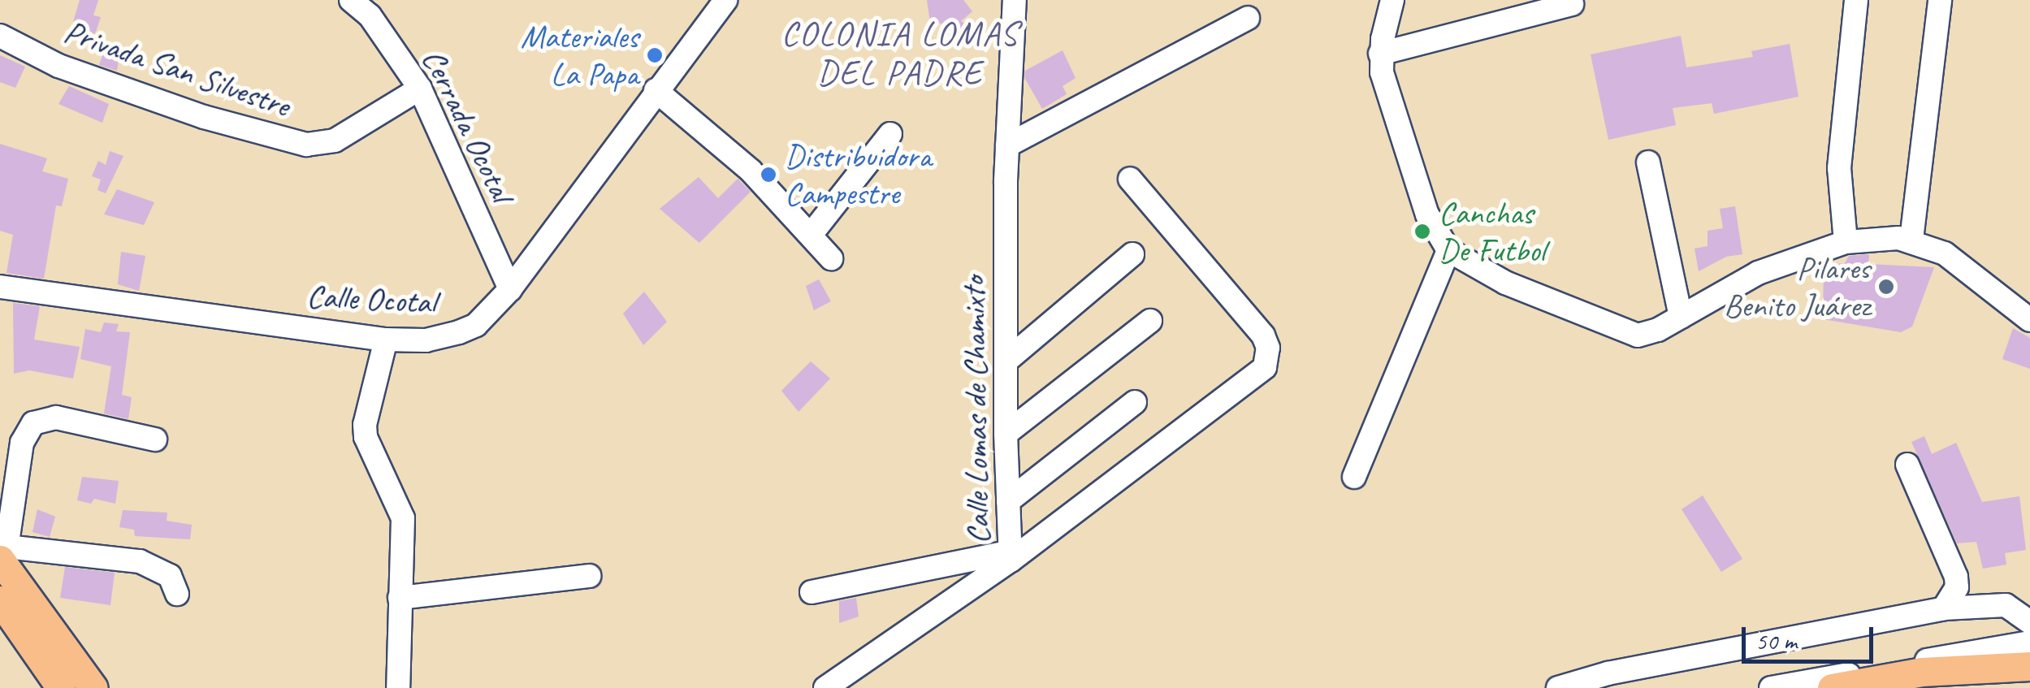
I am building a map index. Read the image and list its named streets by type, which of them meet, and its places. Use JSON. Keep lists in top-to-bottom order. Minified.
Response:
{"streets":{"street":["Privada San Silvestre","Cerrada Ocotal","Calle Ocotal","Calle Lomas de Chamixto"]},"crossings":[["Privada San Silvestre","Cerrada Ocotal"],["Cerrada Ocotal","Calle Ocotal"]],"districts":["COLONIA LOMAS DEL PADRE"],"places":["Materiales La Papa","Distribuidora Campestre","Canchas De Futbol","Pilares Benito Juárez"],"scale_bar":"50 m"}
